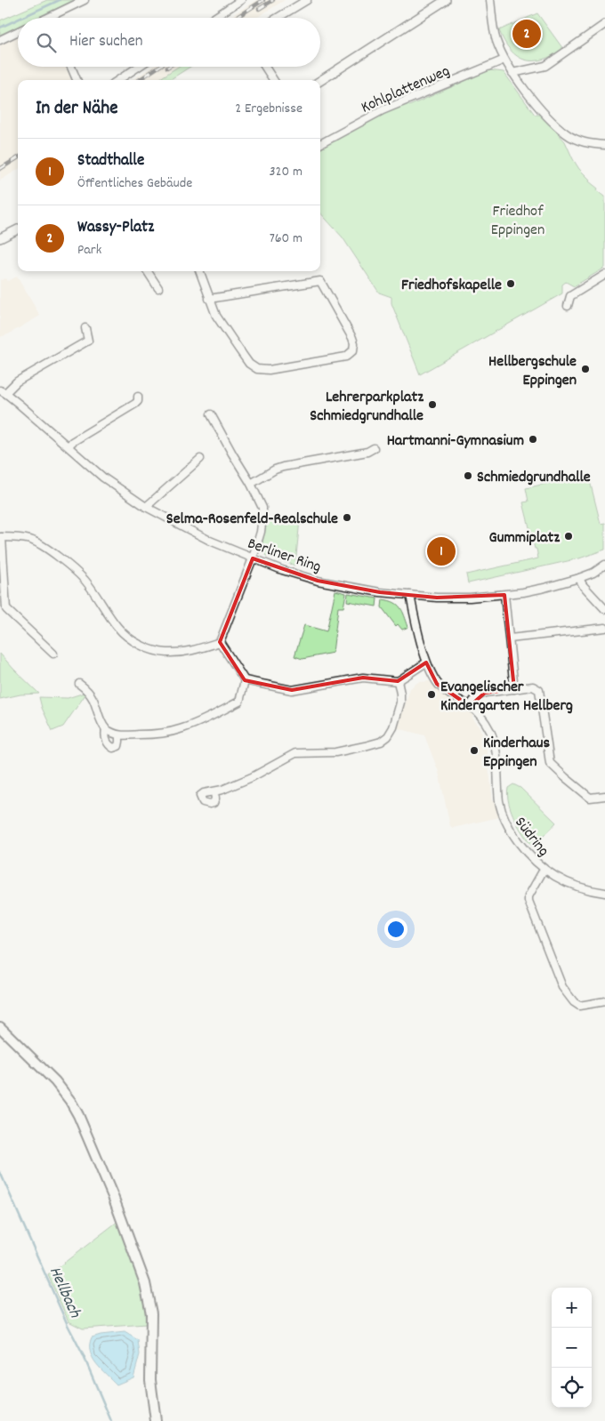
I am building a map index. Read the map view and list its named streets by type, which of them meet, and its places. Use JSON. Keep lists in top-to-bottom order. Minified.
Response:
{"streets":{"street":["Kohlplattenweg","Berliner Ring","Südring"]},"crossings":[["Berliner Ring","Südring"]],"water":["Hellbach"],"parks":["Friedhof Eppingen"],"places":["Friedhofskapelle","Hellbergschule Eppingen","Lehrerparkplatz Schmiedgrundhalle","Hartmanni-Gymnasium","Schmiedgrundhalle","Selma-Rosenfeld-Realschule","Gummiplatz","Evangelischer Kindergarten Hellberg","Kinderhaus Eppingen"],"page":{"pins":["2","1"],"search":"Hier suchen","heading":["In der Nähe","2 Ergebnisse"],"list":[{"mark":"1","name":"Stadthalle","note":"Öffentliches Gebäude","value":"320 m"},{"mark":"2","name":"Wassy-Platz","note":"Park","value":"760 m"}],"map_buttons":["+","−"]}}
